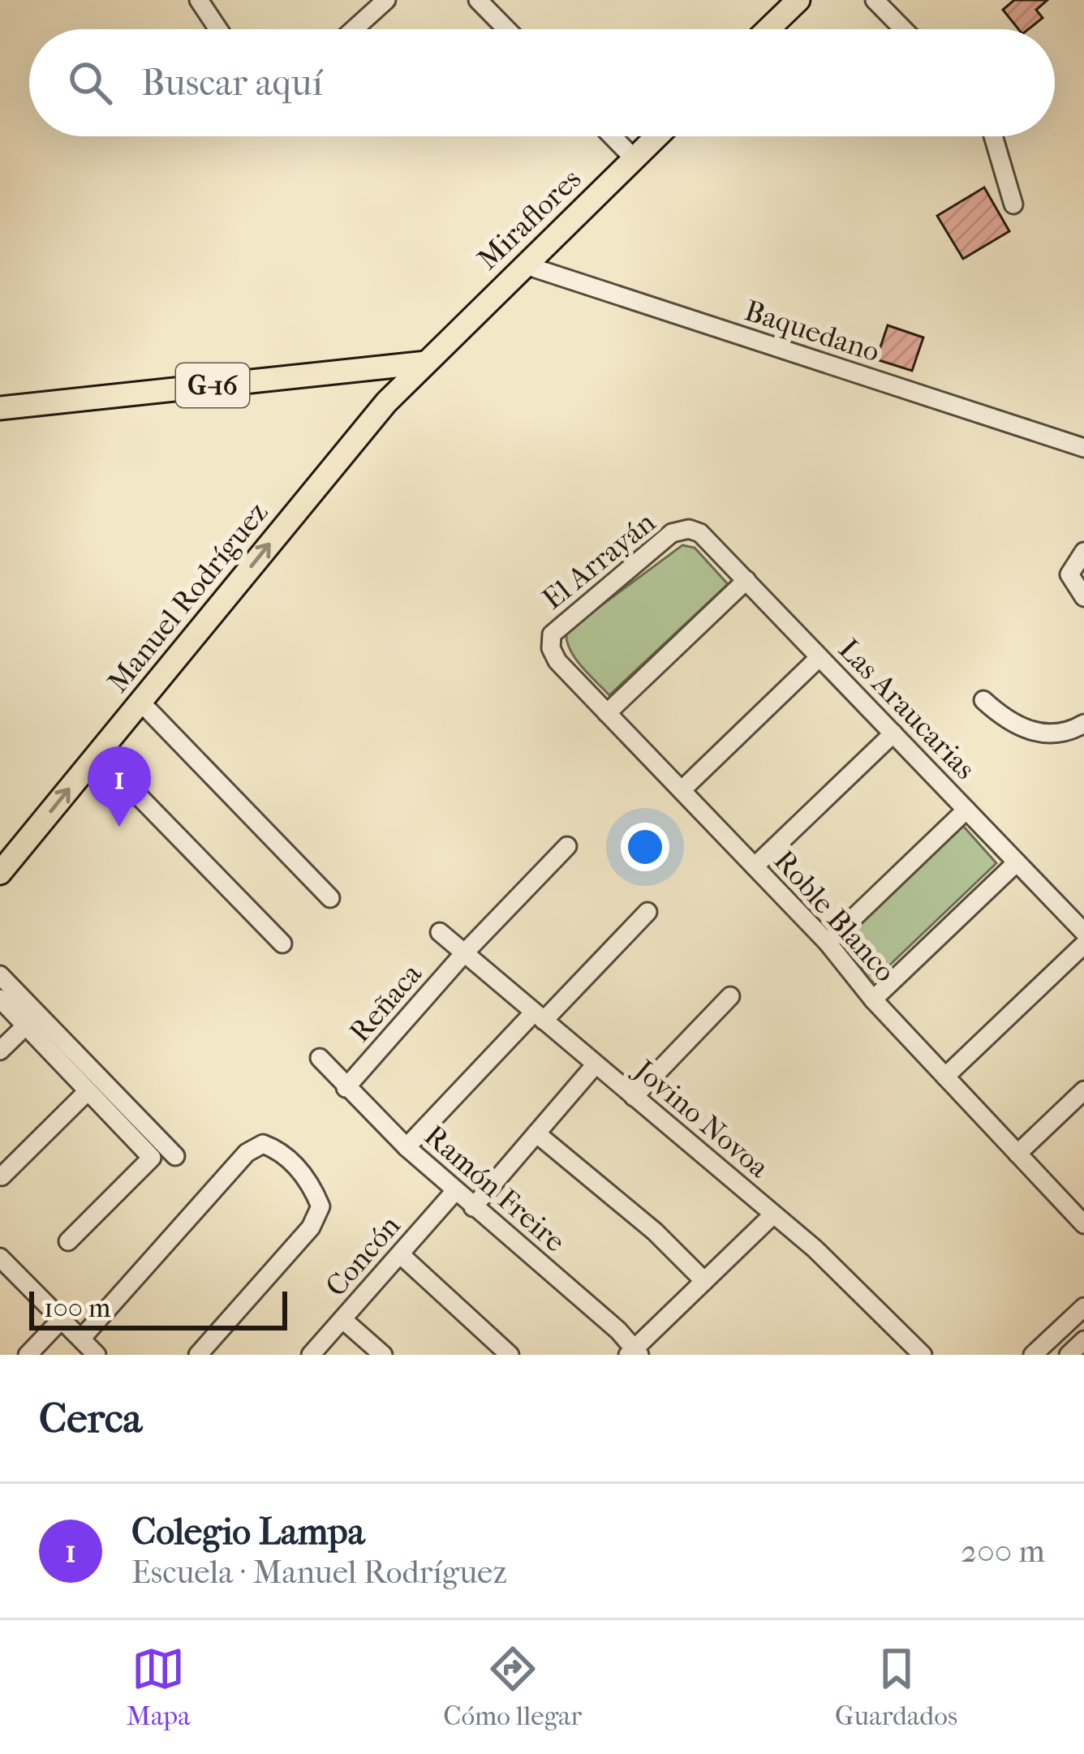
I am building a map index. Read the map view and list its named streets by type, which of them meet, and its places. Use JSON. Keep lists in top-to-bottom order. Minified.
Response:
{"streets":{"main road":["Miraflores","G-16","Manuel Rodríguez"],"street":["Baquedano","El Arrayán","Las Araucarias","Roble Blanco","Reñaca","Jovino Novoa","Ramón Freire","Concón"]},"crossings":[["Miraflores","Baquedano"],["Miraflores","G-16"],["Miraflores","Manuel Rodríguez"],["G-16","Manuel Rodríguez"],["El Arrayán","Las Araucarias"],["El Arrayán","Roble Blanco"],["Reñaca","Jovino Novoa"],["Reñaca","Ramón Freire"],["Ramón Freire","Concón"]],"one_way":["Manuel Rodríguez"],"scale_bar":"100 m","page":{"search":"Buscar aquí","pins":"1","scale":"100 m","heading":"Cerca","list":[{"mark":"1","name":"Colegio Lampa","note":"Escuela · Manuel Rodríguez","value":"200 m"}],"nav":["Mapa","Cómo llegar","Guardados"]}}
